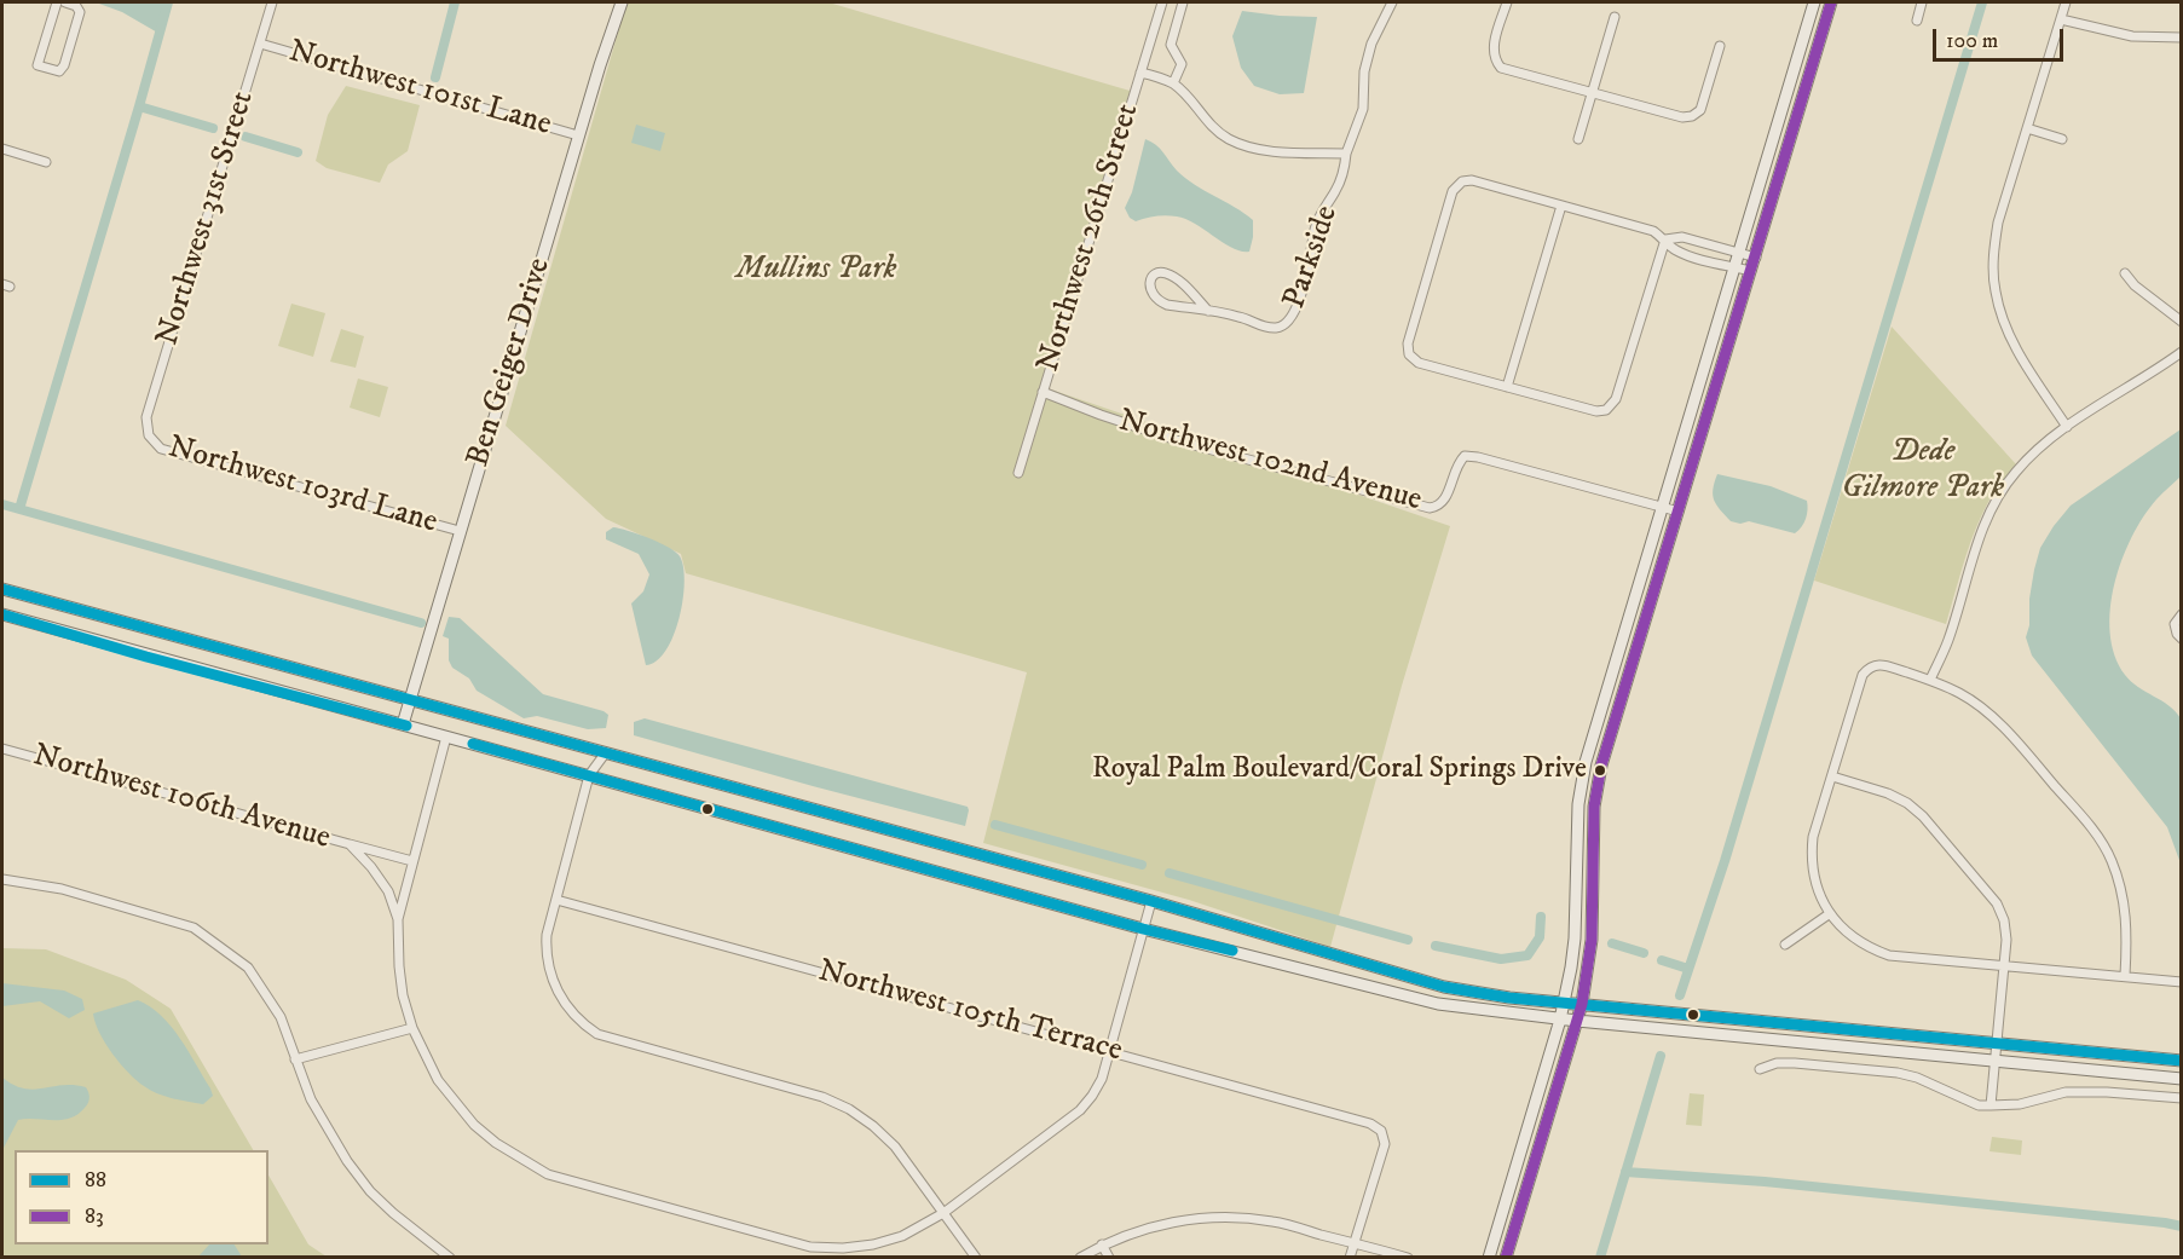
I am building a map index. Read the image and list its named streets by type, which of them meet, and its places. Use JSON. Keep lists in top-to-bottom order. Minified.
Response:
{"streets":{"main road":["Ben Geiger Drive"],"street":["Northwest 101st Lane","Northwest 31st Street","Northwest 26th Street","Parkside","Northwest 102nd Avenue","Northwest 103rd Lane","Northwest 106th Avenue","Northwest 105th Terrace"]},"crossings":[["Northwest 101st Lane","Northwest 31st Street"],["Northwest 101st Lane","Ben Geiger Drive"],["Northwest 31st Street","Northwest 103rd Lane"],["Northwest 26th Street","Northwest 102nd Avenue"],["Ben Geiger Drive","Northwest 103rd Lane"],["Northwest 106th Avenue","Northwest 105th Terrace"]],"parks":["Mullins Park","Dede Gilmore Park"],"places":["Royal Palm Boulevard/Coral Springs Drive"],"lines":["transit line 83","transit line 88"],"legend":["88","83"],"scale_bar":"100 m"}
